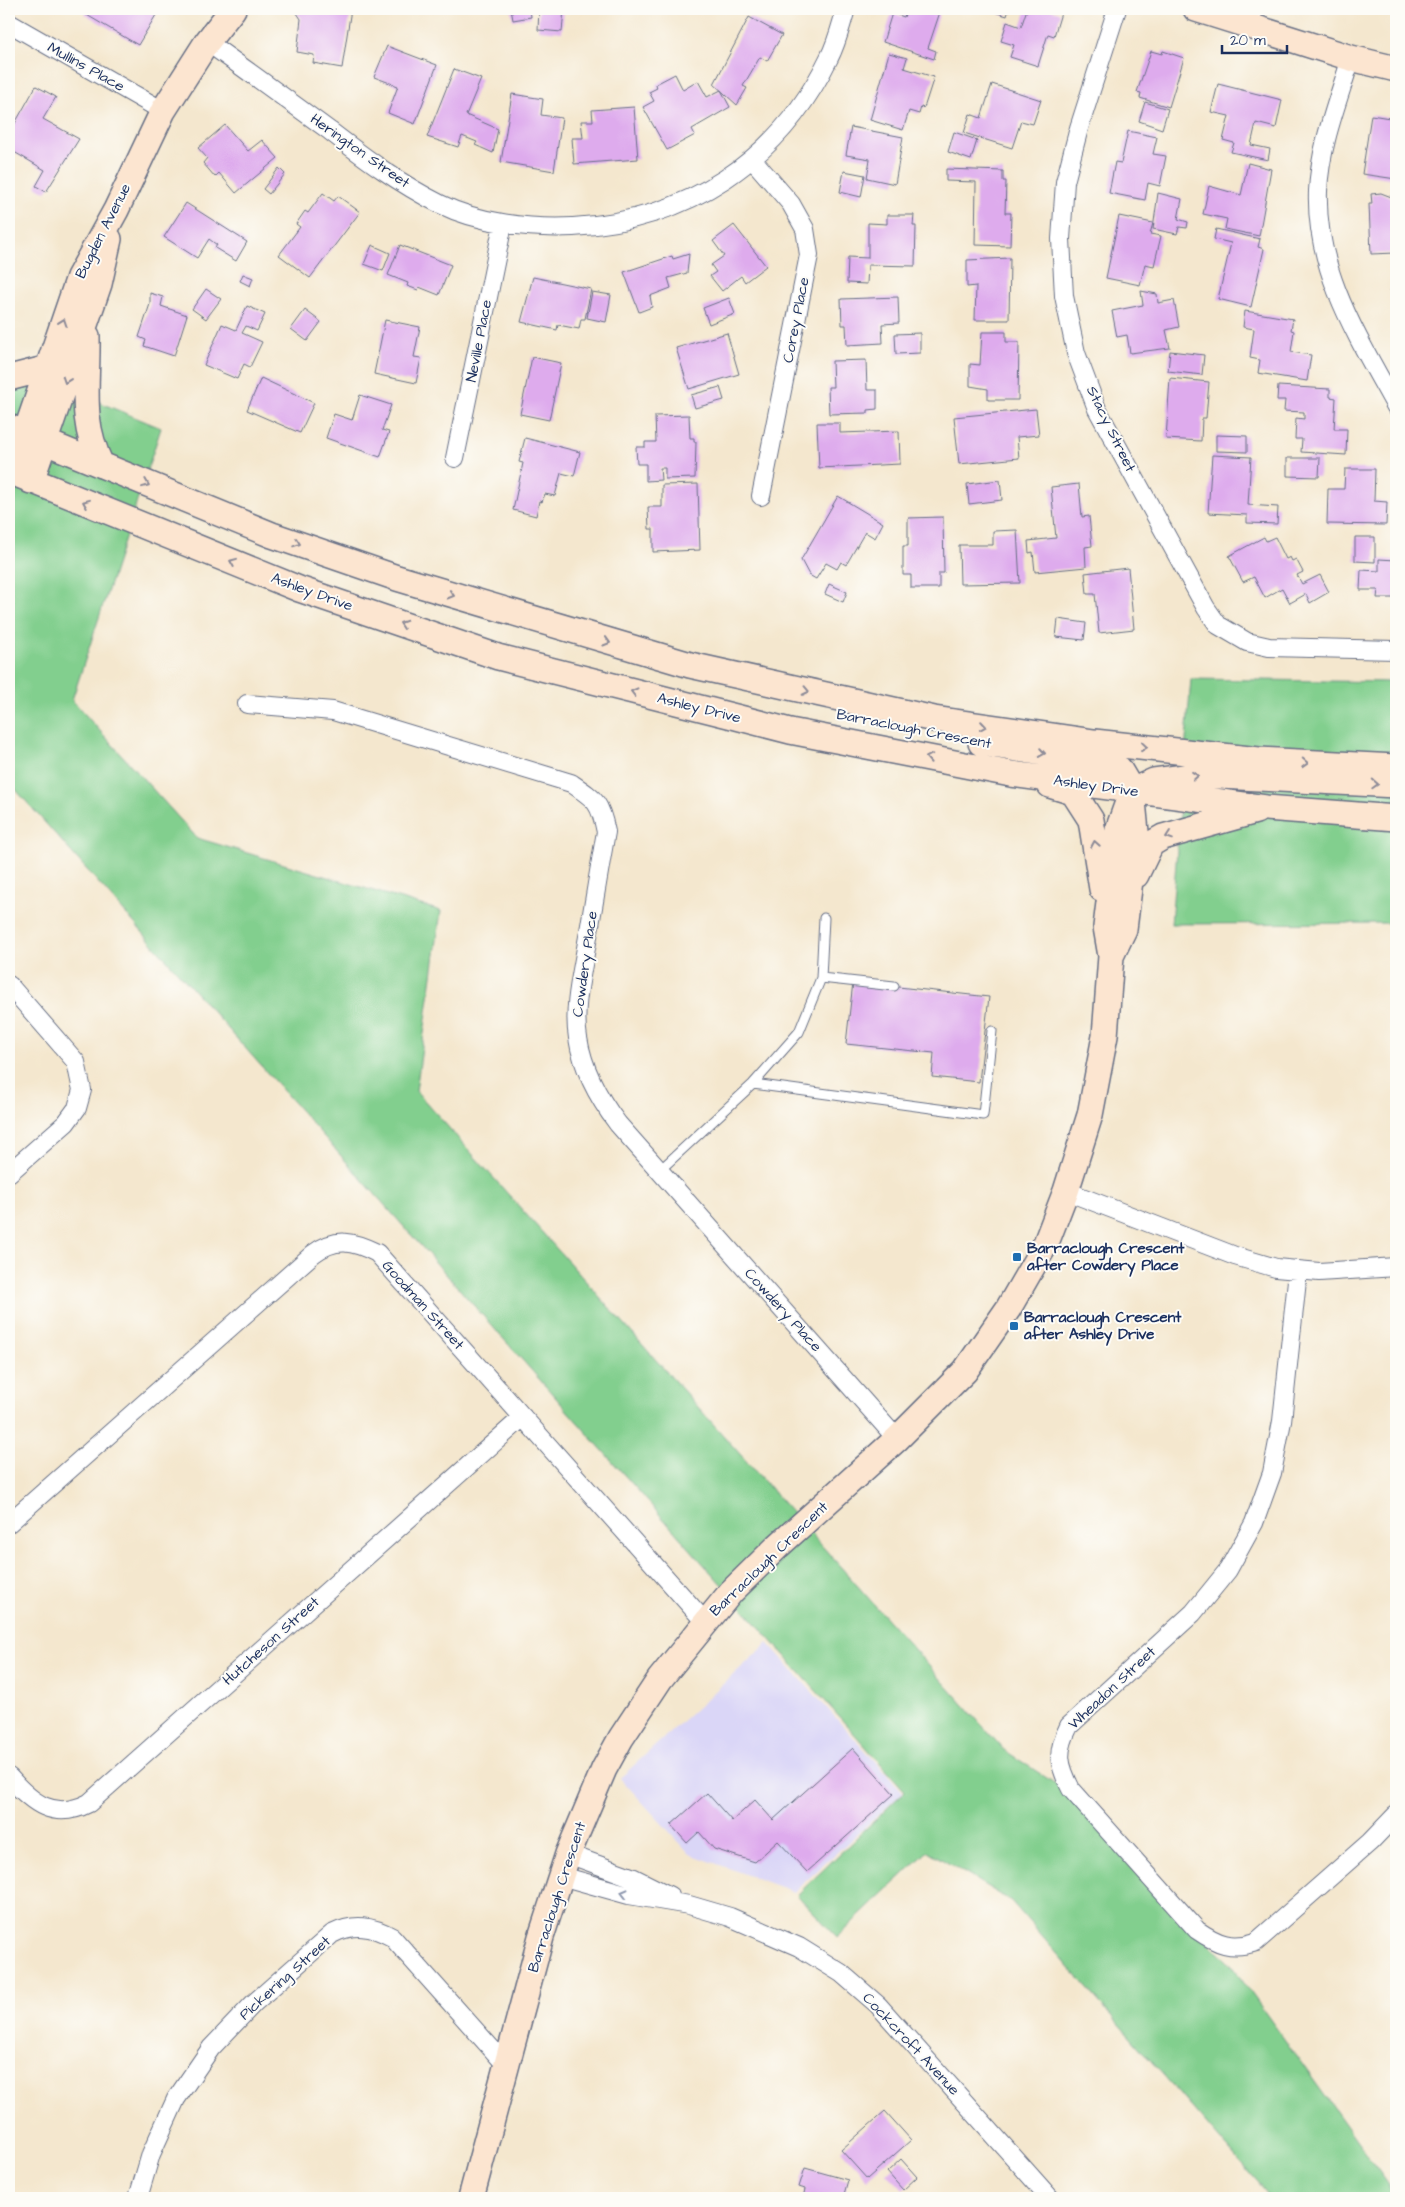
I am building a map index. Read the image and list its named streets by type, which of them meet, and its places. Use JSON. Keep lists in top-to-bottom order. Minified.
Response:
{"streets":{"street":["Mullins Place","Herington Street","Bugden Avenue","Corey Place","Neville Place","Stacy Street","Ashley Drive","Barraclough Crescent","Cowdery Place","Goodman Street","Hutcheson Street","Wheadon Street","Pickering Street","Cockcroft Avenue"]},"crossings":[["Mullins Place","Bugden Avenue"],["Herington Street","Bugden Avenue"],["Herington Street","Corey Place"],["Herington Street","Neville Place"],["Bugden Avenue","Ashley Drive"],["Ashley Drive","Barraclough Crescent"],["Barraclough Crescent","Cowdery Place"],["Barraclough Crescent","Goodman Street"],["Barraclough Crescent","Pickering Street"],["Barraclough Crescent","Cockcroft Avenue"],["Goodman Street","Hutcheson Street"]],"places":{"transit":["Barraclough Crescent after Cowdery Place","Barraclough Crescent after Ashley Drive"]},"scale_bar":"20 m"}
